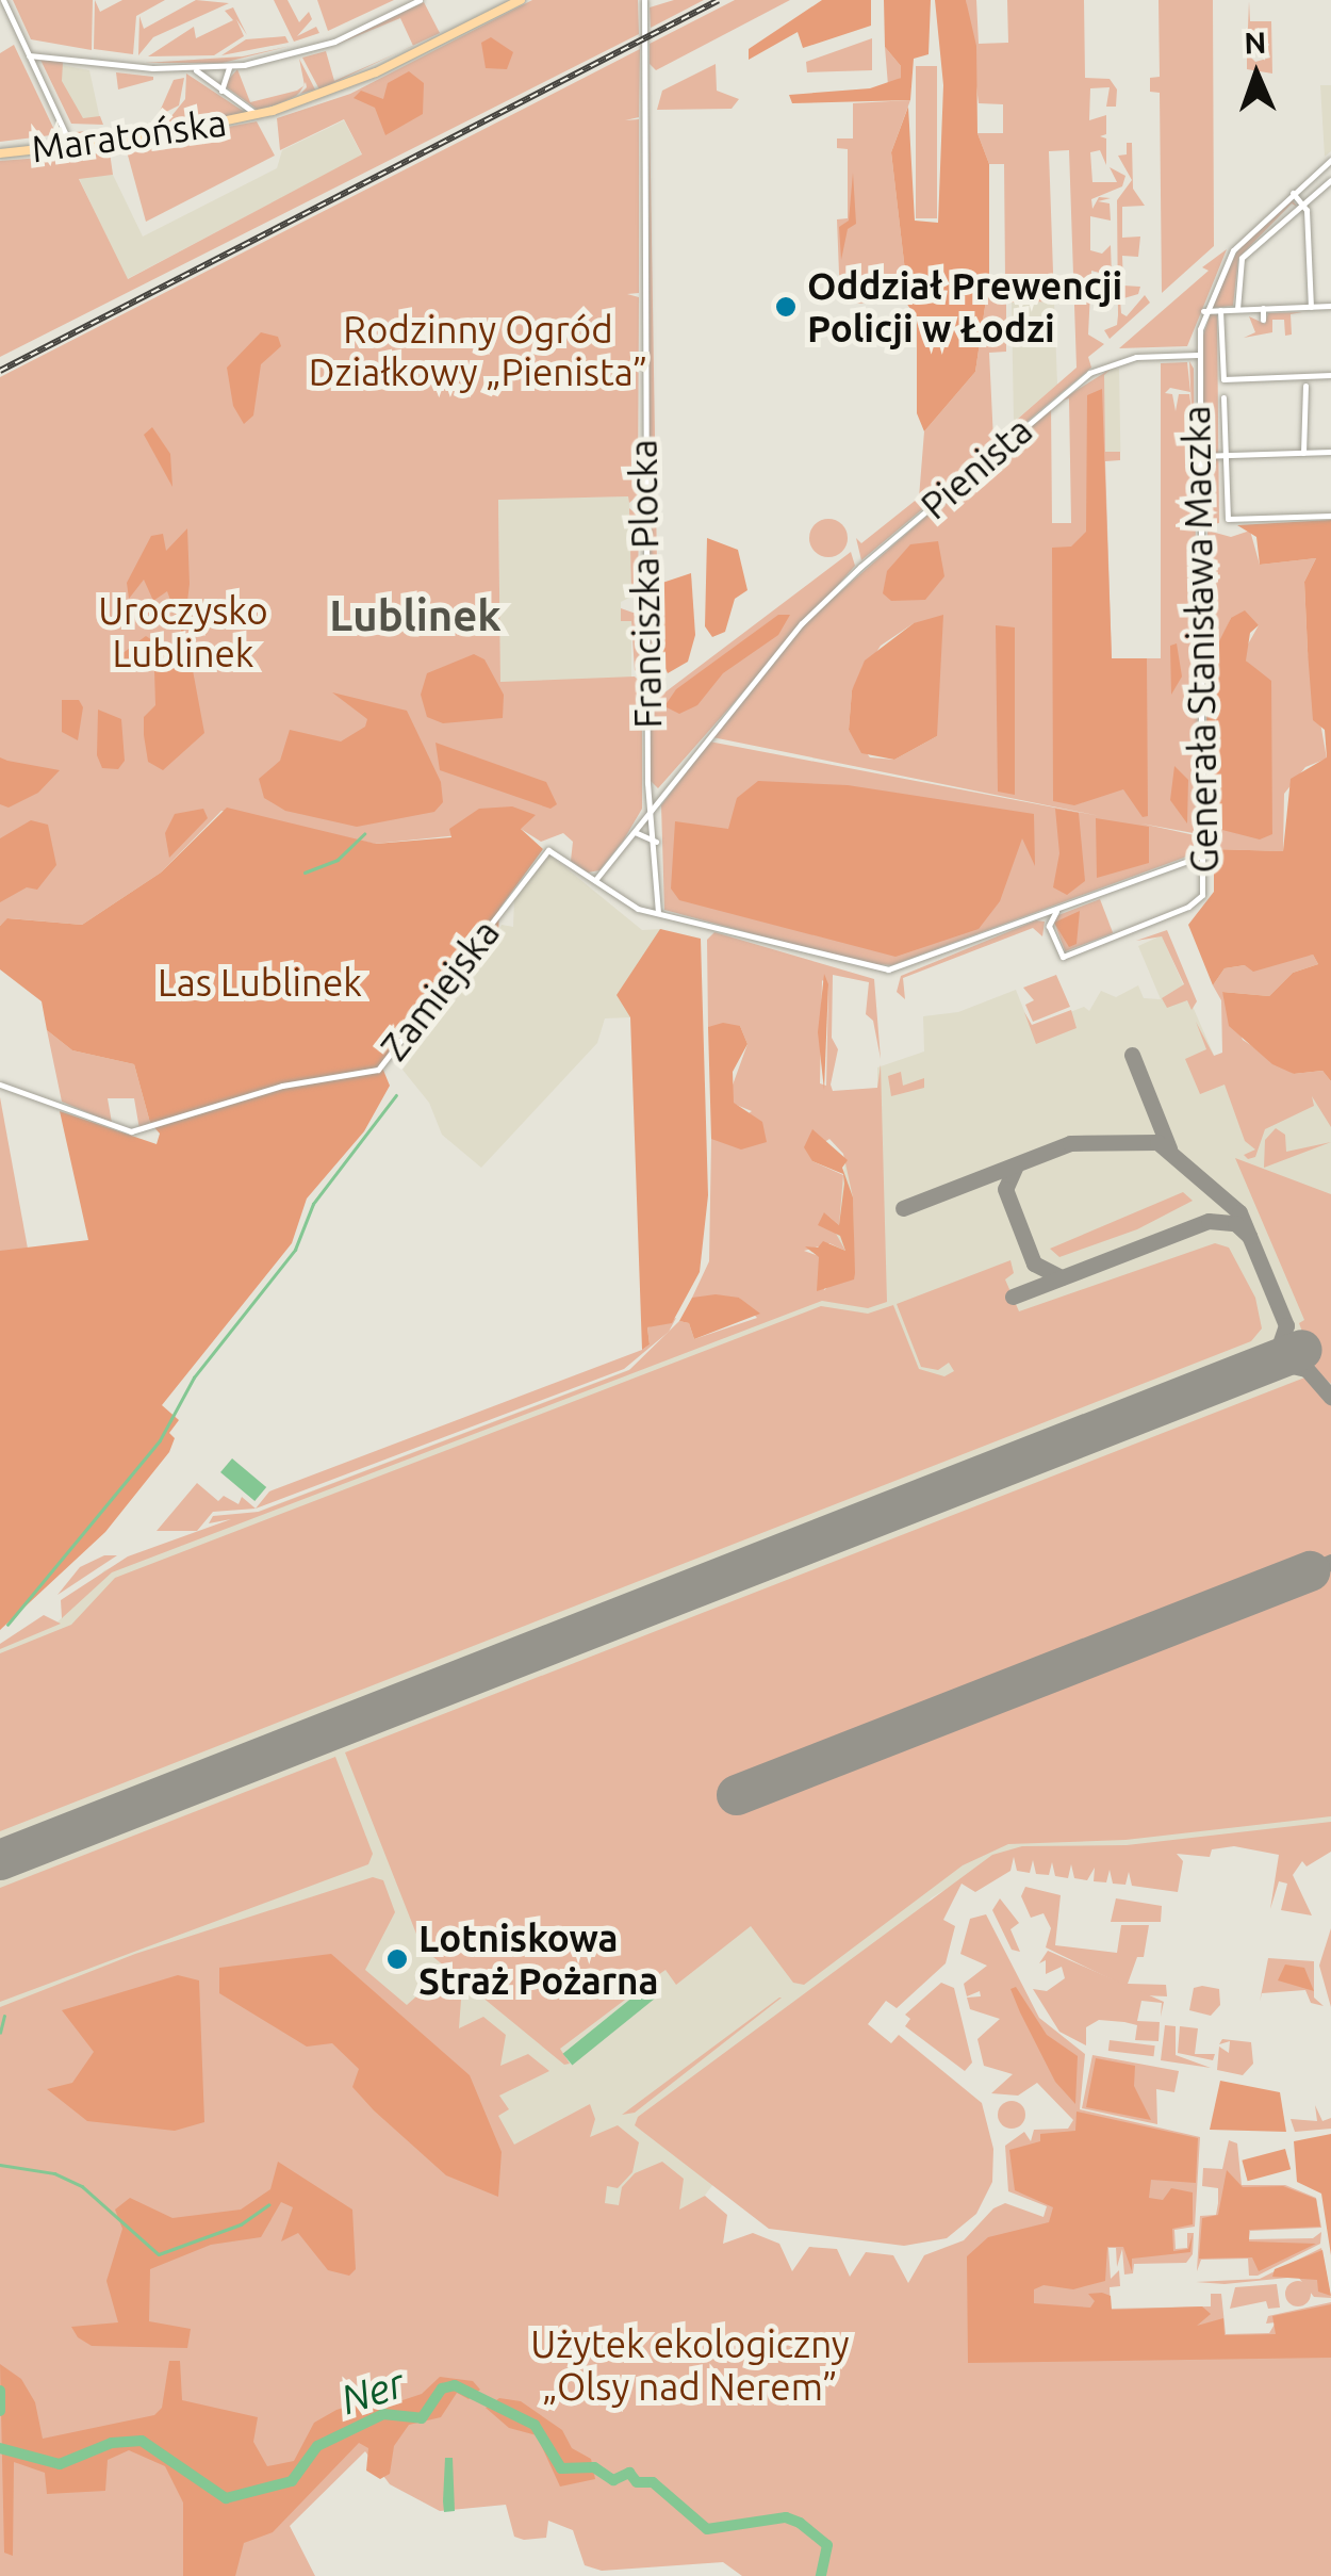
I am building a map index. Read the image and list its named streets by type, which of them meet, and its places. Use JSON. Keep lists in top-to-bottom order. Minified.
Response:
{"streets":{"main road":["Maratońska"],"street":["Pienista","Franciszka Plocka","Generała Stanisława Maczka","Zamiejska"]},"crossings":[["Pienista","Franciszka Plocka"],["Pienista","Generała Stanisława Maczka"],["Pienista","Zamiejska"],["Franciszka Plocka","Zamiejska"],["Generała Stanisława Maczka","Zamiejska"]],"districts":["Lublinek"],"water":["Ner"],"parks":["Rodzinny Ogród Działkowy „Pienista”","Uroczysko Lublinek","Las Lublinek","Użytek ekologiczny „Olsy nad Nerem”"],"places":["Oddział Prewencji Policji w Łodzi","Lotniskowa Straż Pożarna"],"north":"top"}
